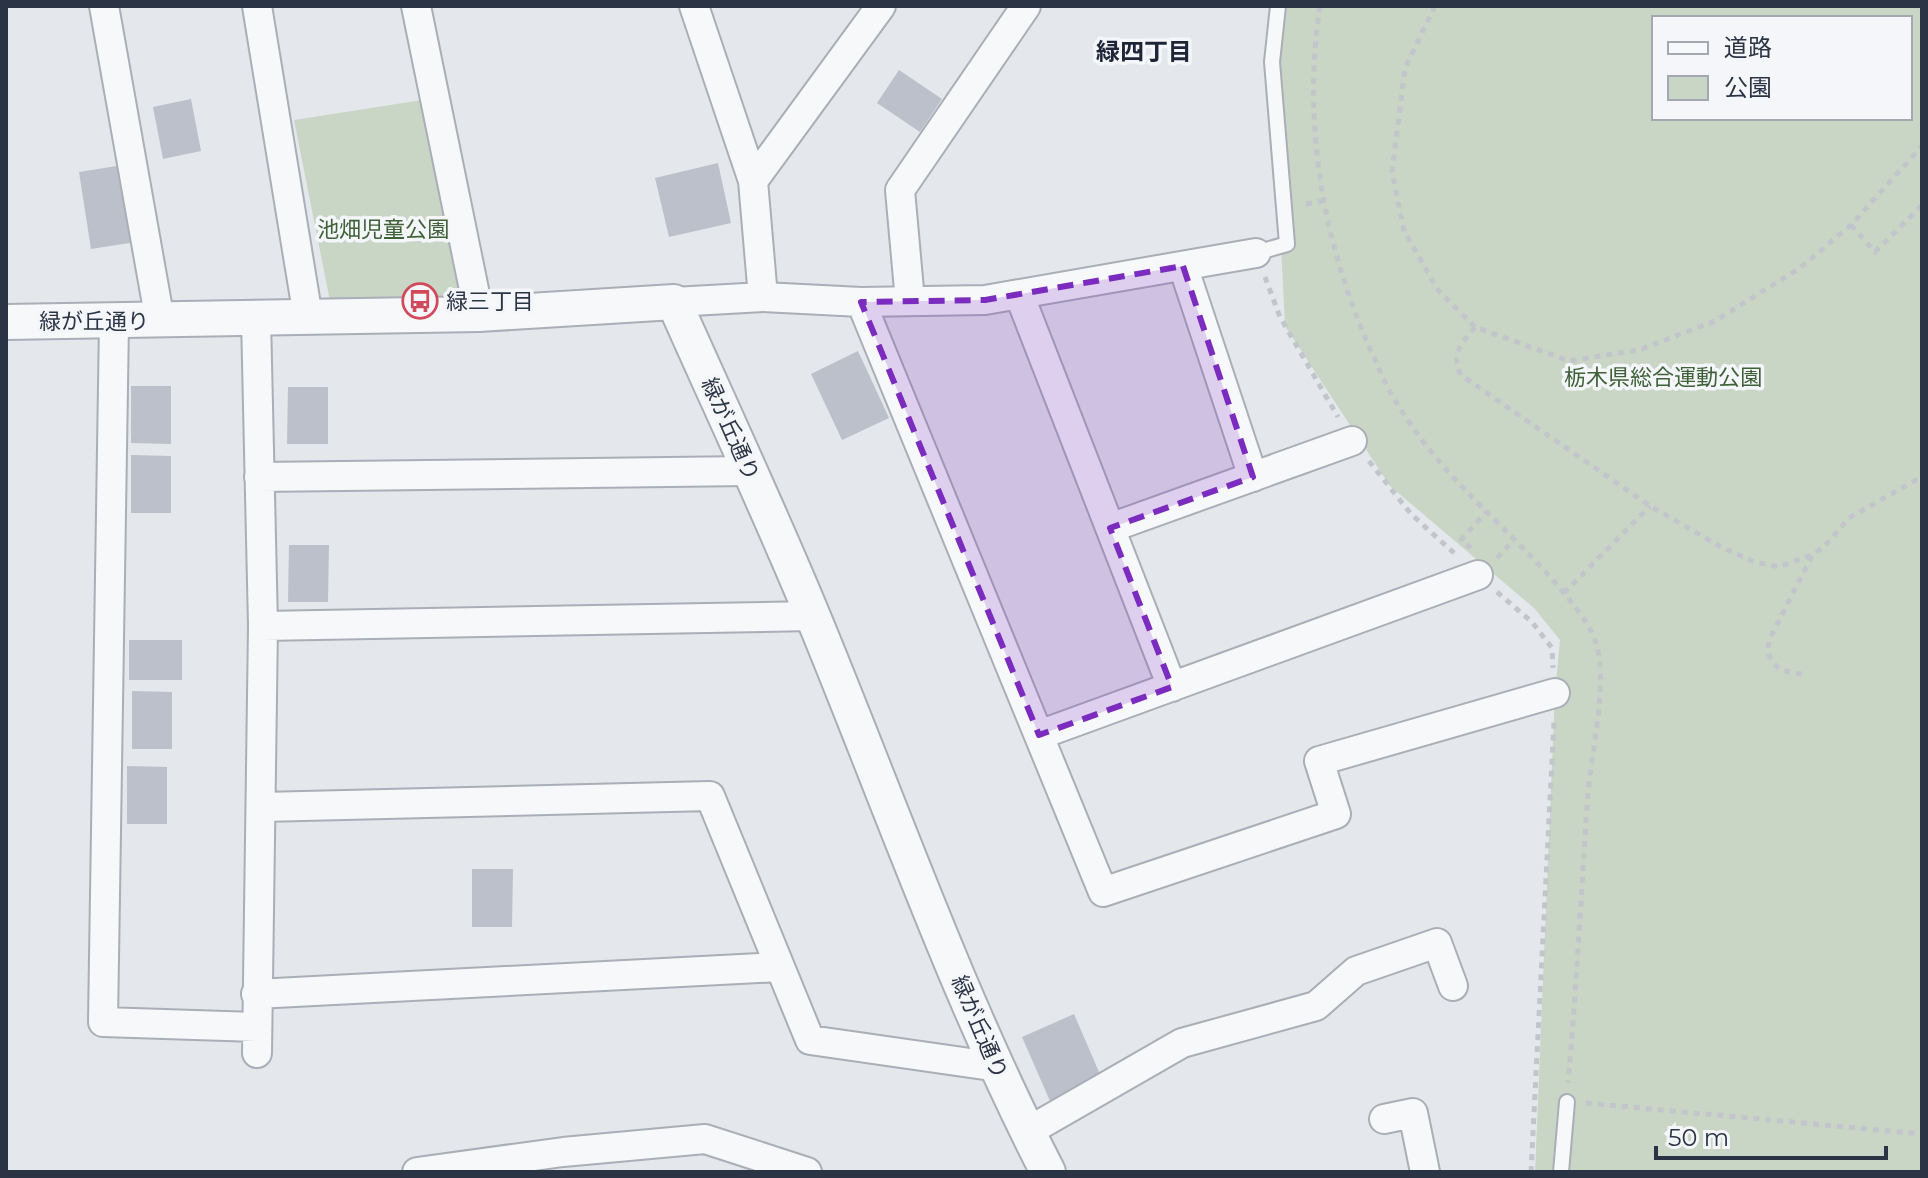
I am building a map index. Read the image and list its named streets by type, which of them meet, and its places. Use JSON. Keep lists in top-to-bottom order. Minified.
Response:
{"streets":{"street":["緑が丘通り"]},"districts":["緑四丁目"],"parks":["池畑児童公園","栃木県総合運動公園"],"places":{"bus stop":["緑三丁目"]},"legend":["道路","公園"],"scale_bar":"50 m"}
